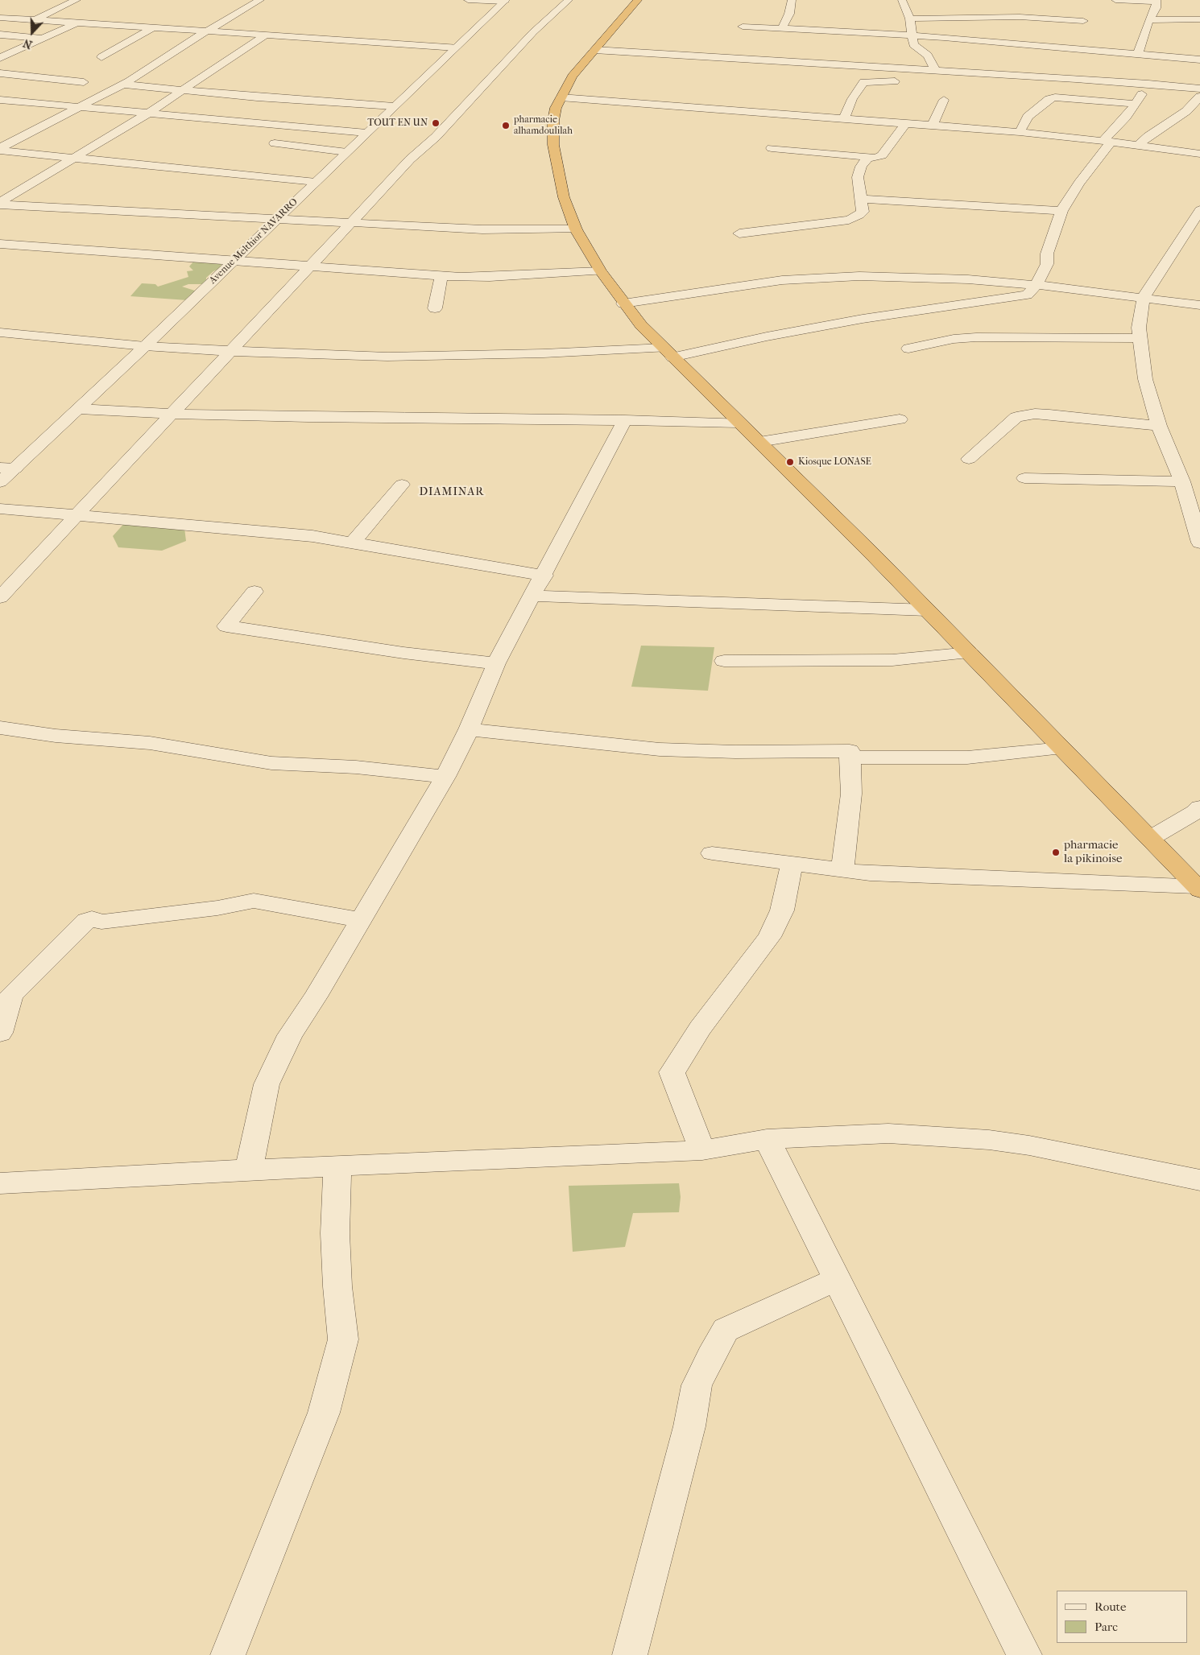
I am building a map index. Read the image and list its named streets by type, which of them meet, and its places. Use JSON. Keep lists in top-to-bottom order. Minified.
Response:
{"streets":{"street":["Avenue Melthior NAVARRO"]},"districts":["DIAMINAR"],"places":["TOUT EN UN","pharmacie alhamdoulilah","Kiosque LONASE","pharmacie la pikinoise"],"legend":["Route","Parc"],"north":"bottom"}
